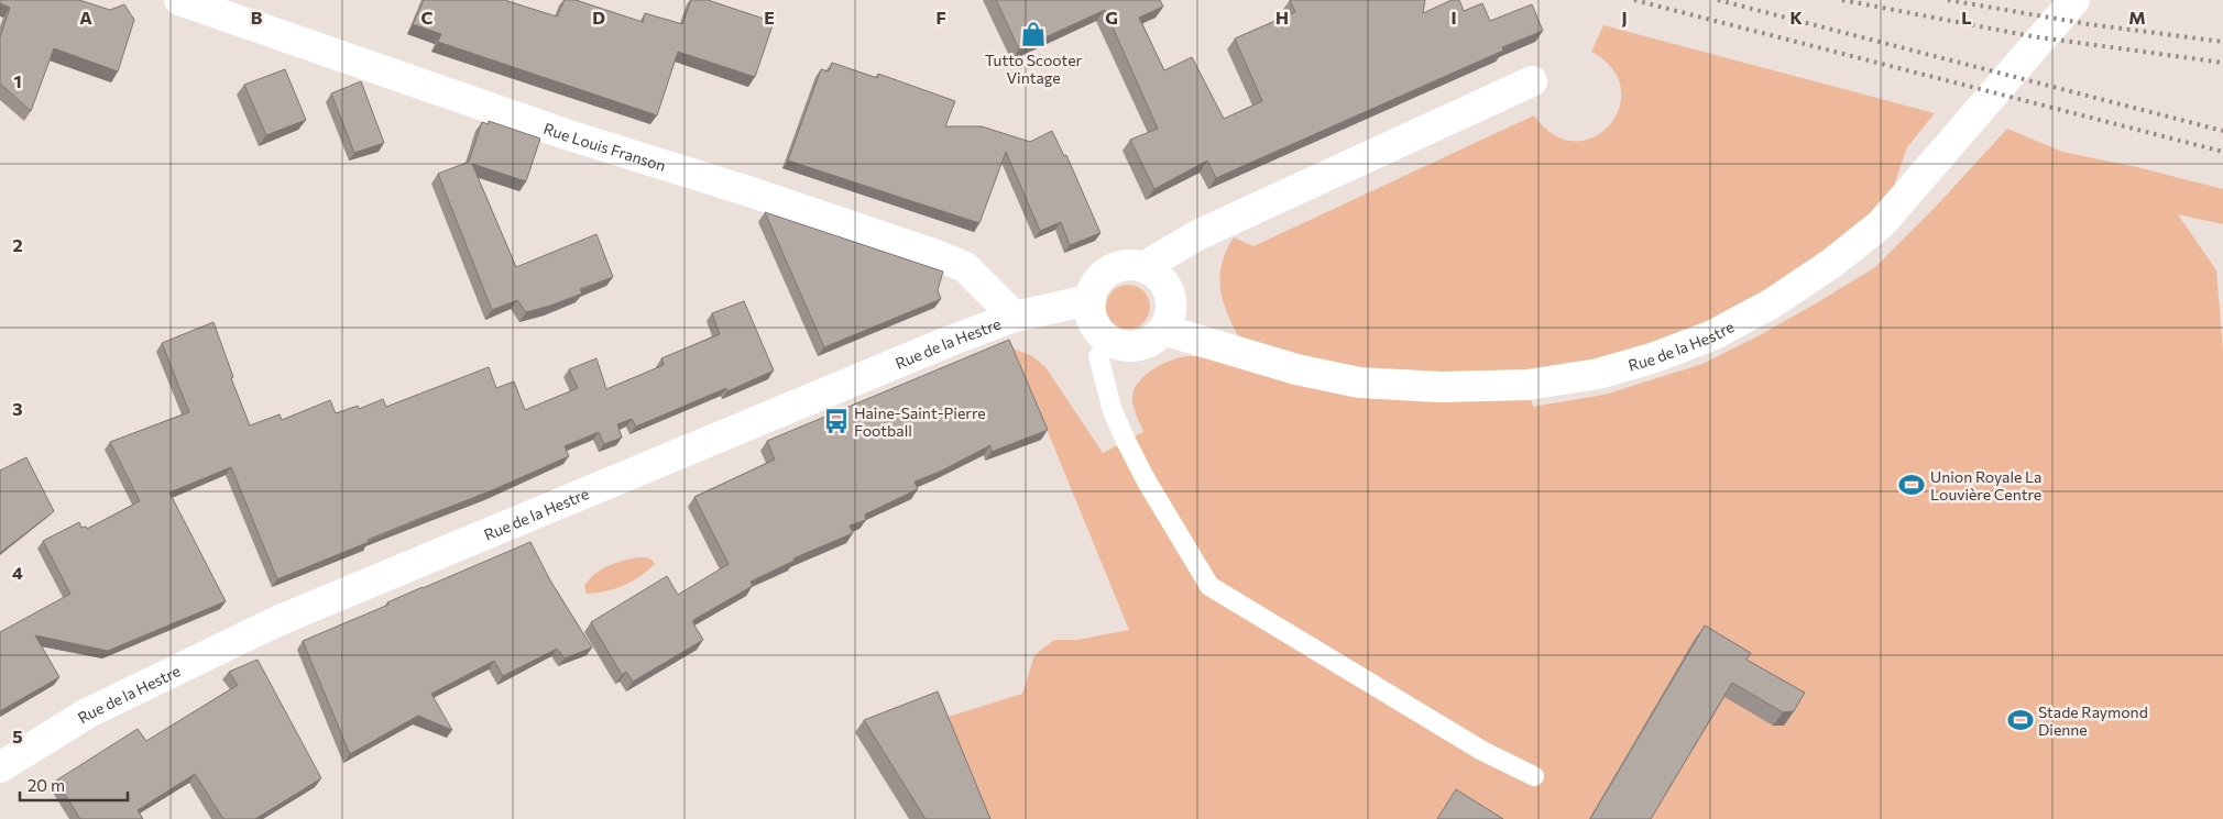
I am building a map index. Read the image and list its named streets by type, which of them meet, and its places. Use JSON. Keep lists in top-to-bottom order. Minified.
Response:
{"streets":{"street":["Rue Louis Franson","Rue de la Hestre"]},"crossings":[["Rue Louis Franson","Rue de la Hestre"]],"places":{"shop":["Tutto Scooter Vintage"],"bus stop":["Haine-Saint-Pierre Football"],"sports":["Union Royale La Louvière Centre","Stade Raymond Dienne"]},"scale_bar":"20 m","grid":{"columns":["A","B","C","D","E","F","G","H","I","J","K","L","M"],"rows":["1","2","3","4","5"]}}
